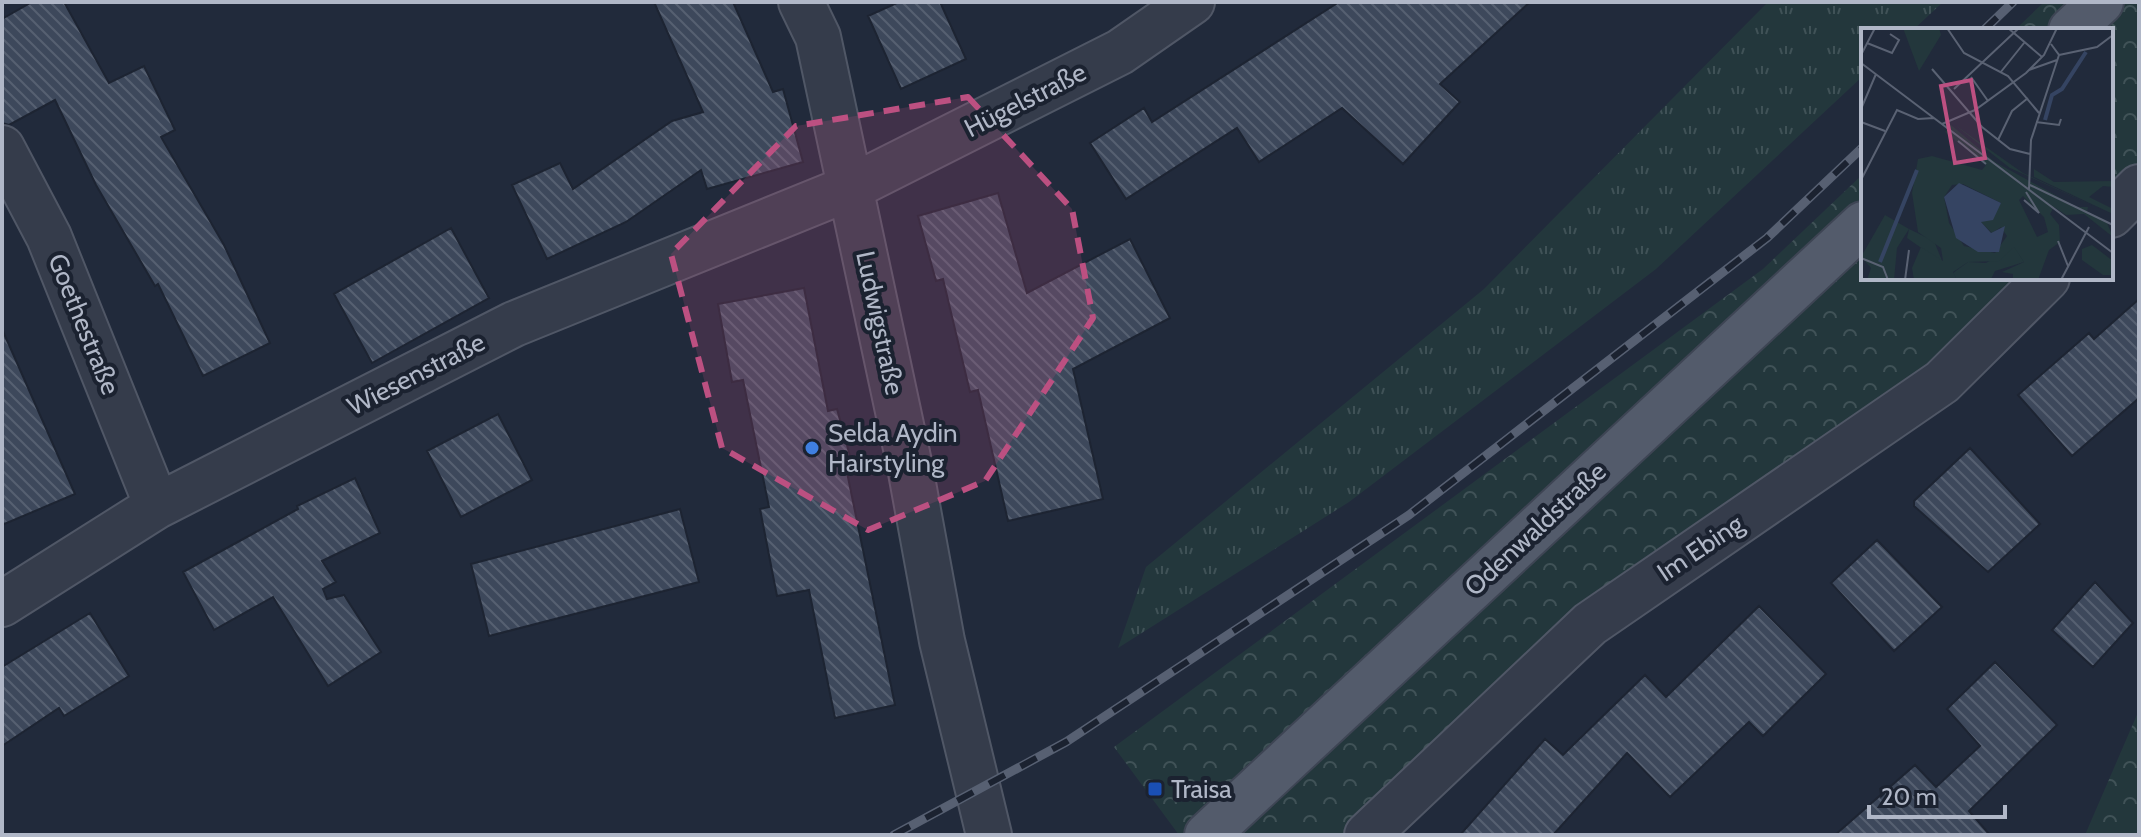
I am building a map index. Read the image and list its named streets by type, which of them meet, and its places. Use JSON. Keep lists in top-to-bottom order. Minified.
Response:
{"streets":{"main road":["Odenwaldstraße"],"street":["Hügelstraße","Ludwigstraße","Goethestraße","Wiesenstraße","Im Ebing"]},"crossings":[["Hügelstraße","Ludwigstraße"],["Hügelstraße","Wiesenstraße"],["Ludwigstraße","Wiesenstraße"],["Goethestraße","Wiesenstraße"]],"places":{"other":["Selda Aydin Hairstyling"],"transit":["Traisa"]},"scale_bar":"20 m"}
